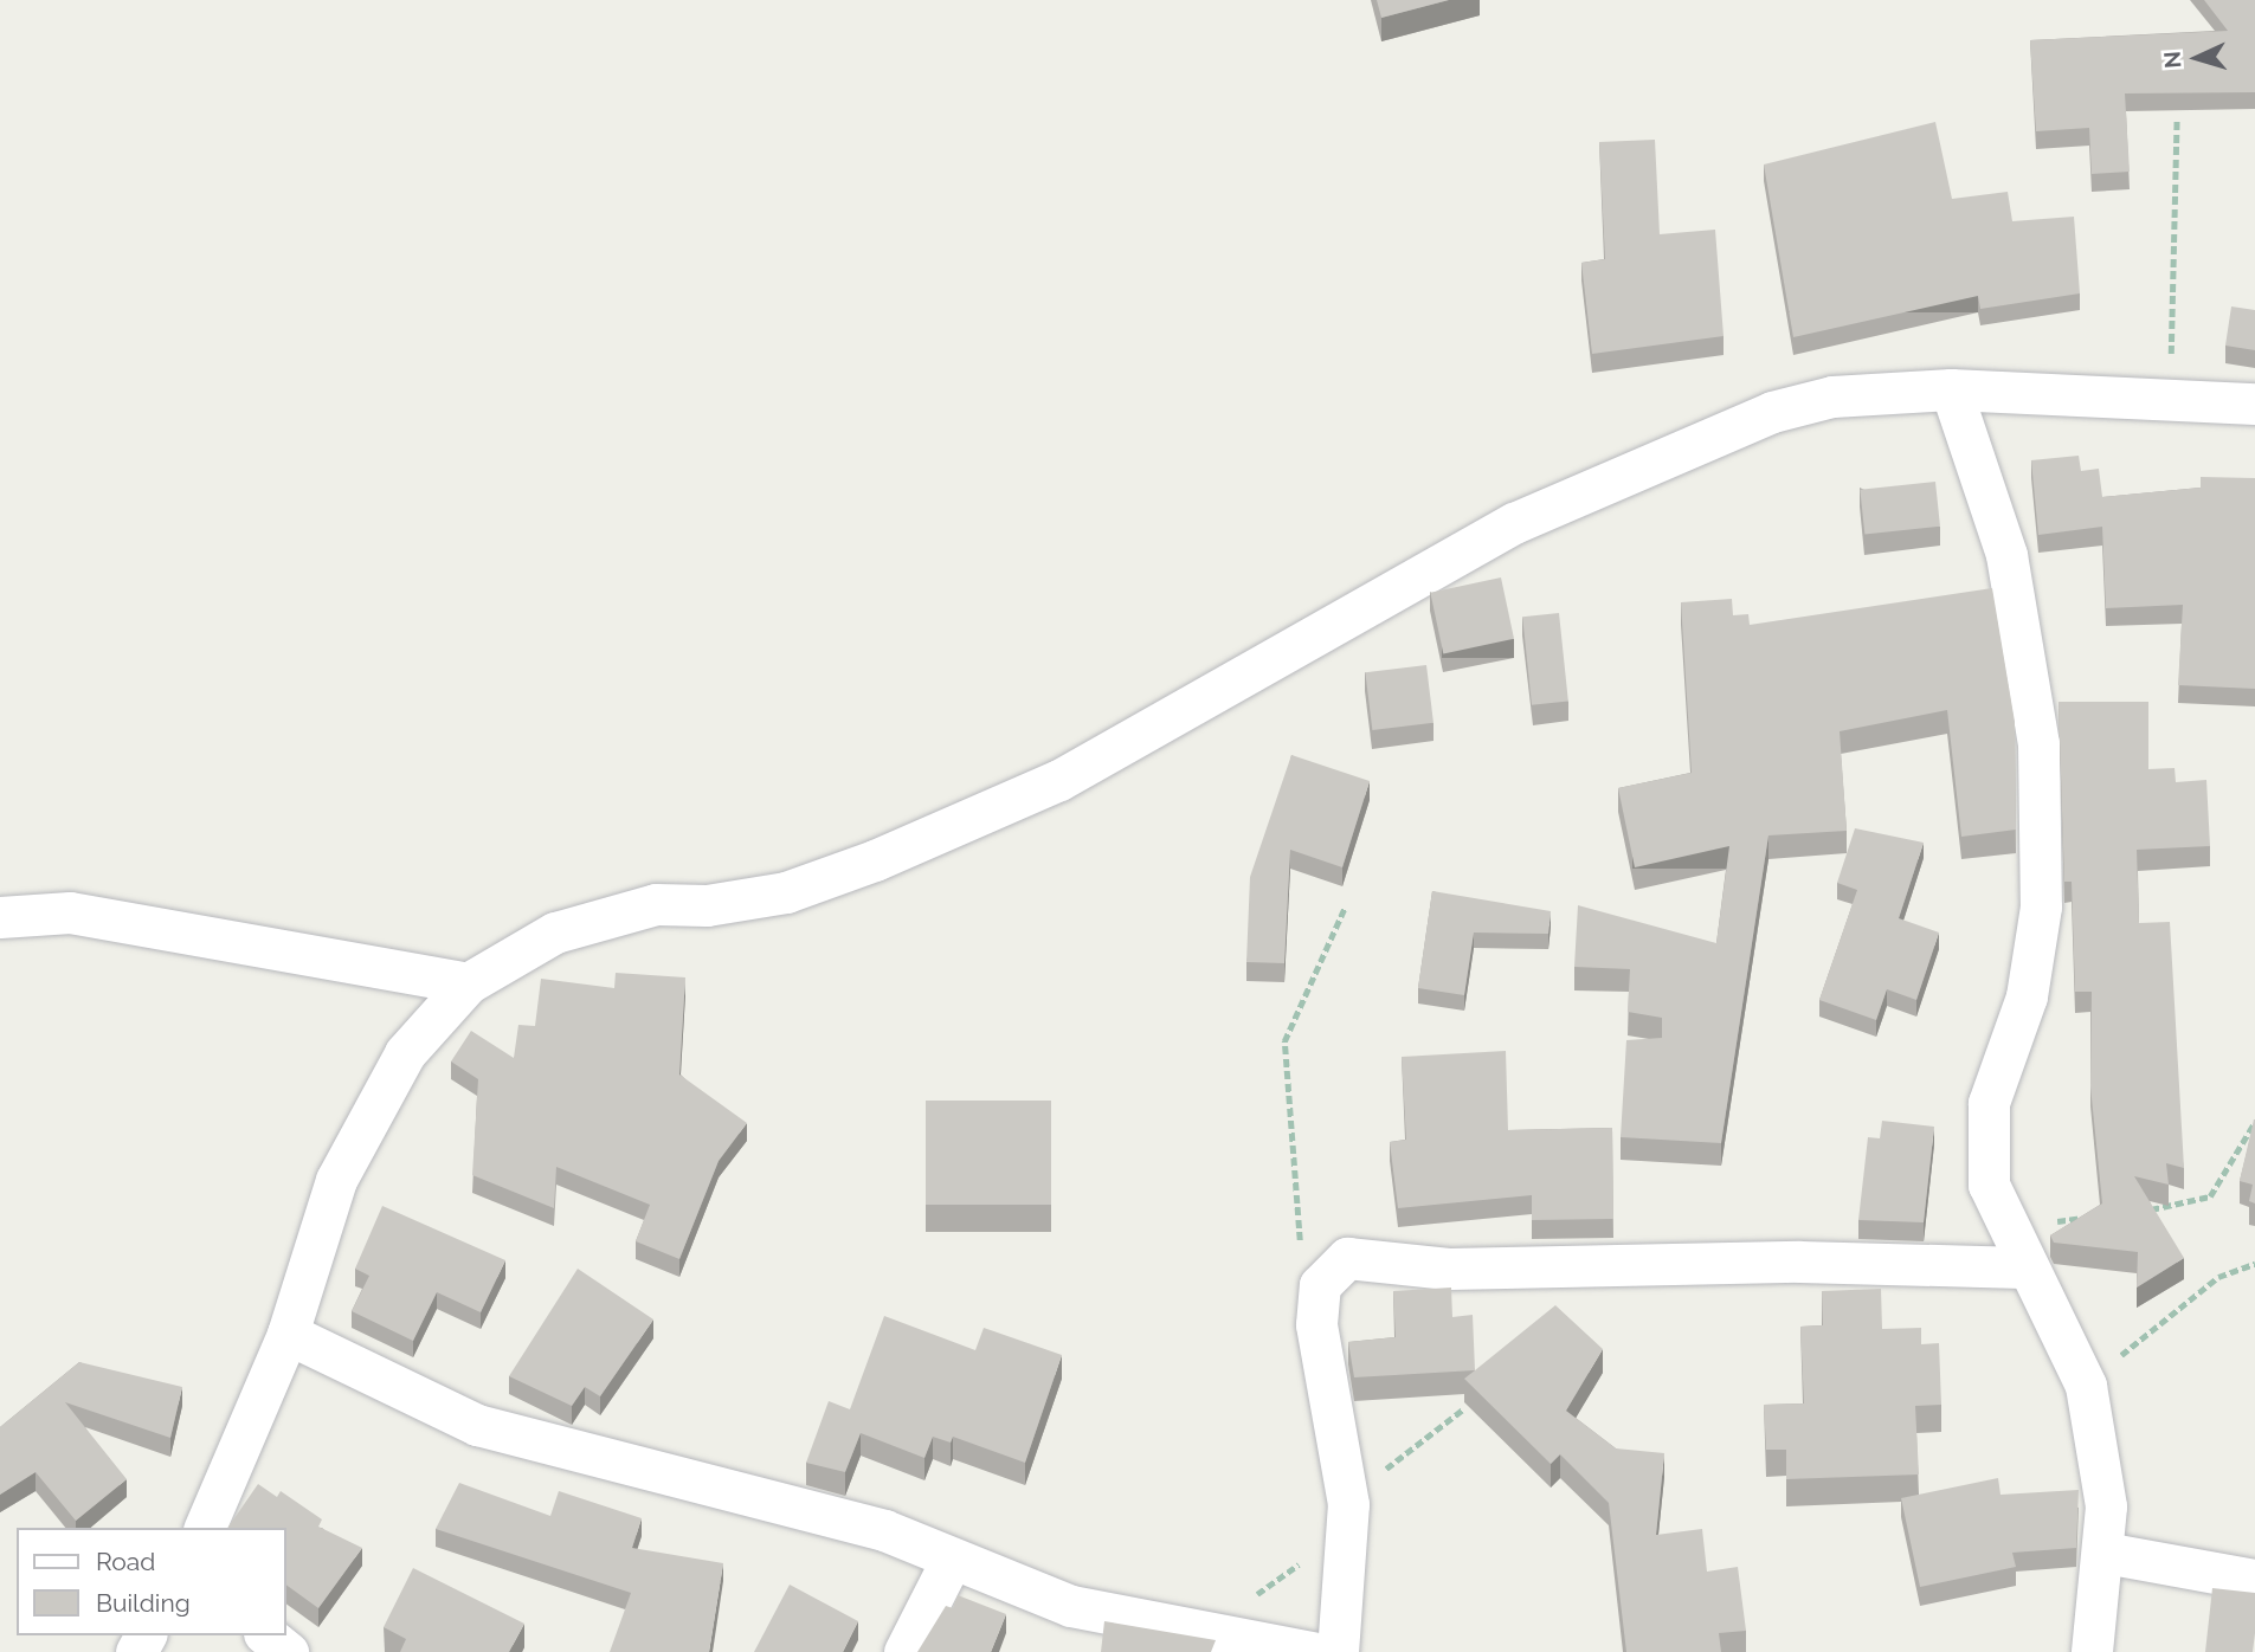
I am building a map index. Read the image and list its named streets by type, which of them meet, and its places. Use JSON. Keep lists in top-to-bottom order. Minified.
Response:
{"legend":["Road","Building"],"north":"left"}
